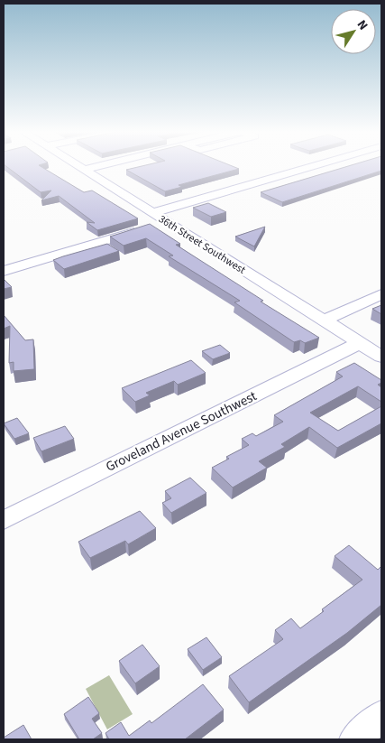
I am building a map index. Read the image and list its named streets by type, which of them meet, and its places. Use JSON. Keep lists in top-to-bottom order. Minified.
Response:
{"streets":{"street":["36th Street Southwest","Groveland Avenue Southwest"]},"crossings":[["36th Street Southwest","Groveland Avenue Southwest"]],"north":"top right"}
